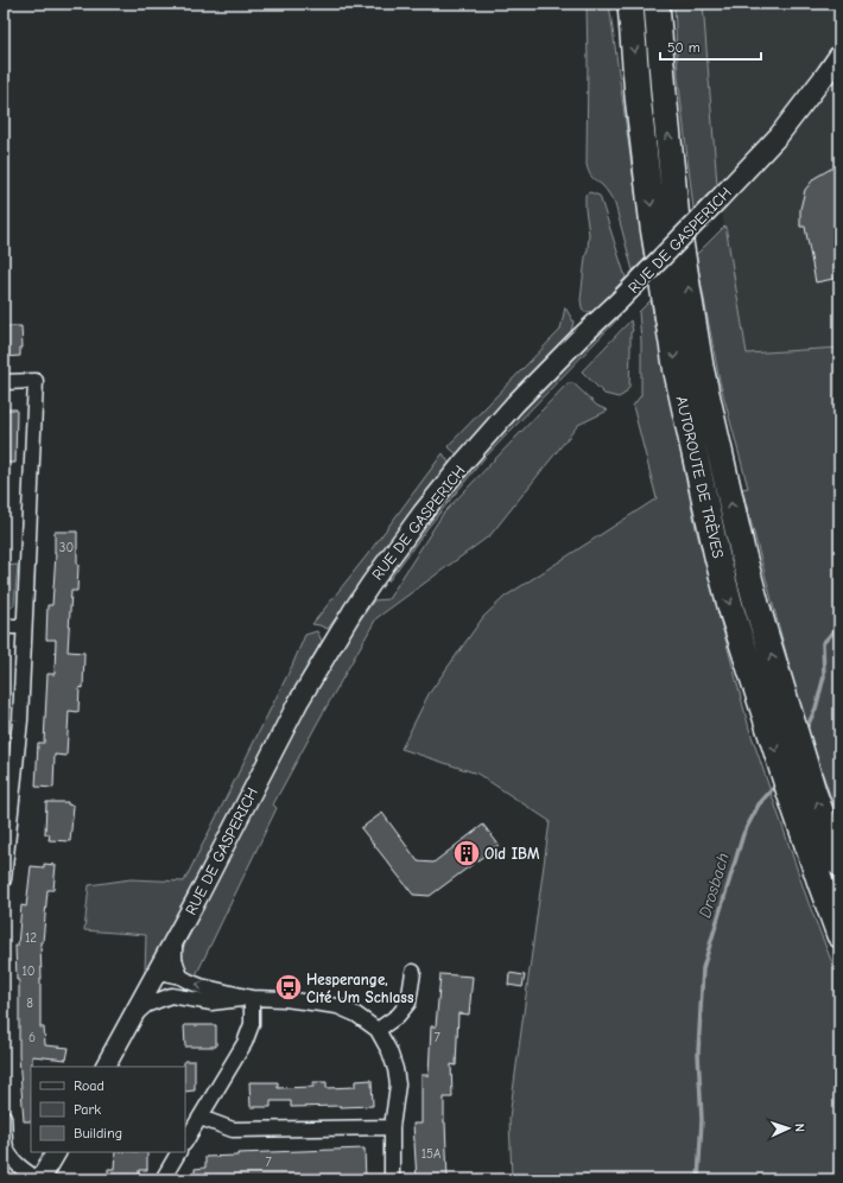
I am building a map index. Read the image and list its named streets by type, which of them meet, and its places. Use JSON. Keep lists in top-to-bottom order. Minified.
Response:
{"streets":{"highway":["AUTOROUTE DE TRÈVES"],"main road":["RUE DE GASPERICH"]},"water":["Drosbach"],"places":{"building":["Old IBM"],"bus stop":["Hesperange, Cité Um Schlass"]},"house_numbers":["30","12","10","8","6","7","15A","7"],"legend":["Road","Park","Building"],"scale_bar":"50 m","north":"right"}
